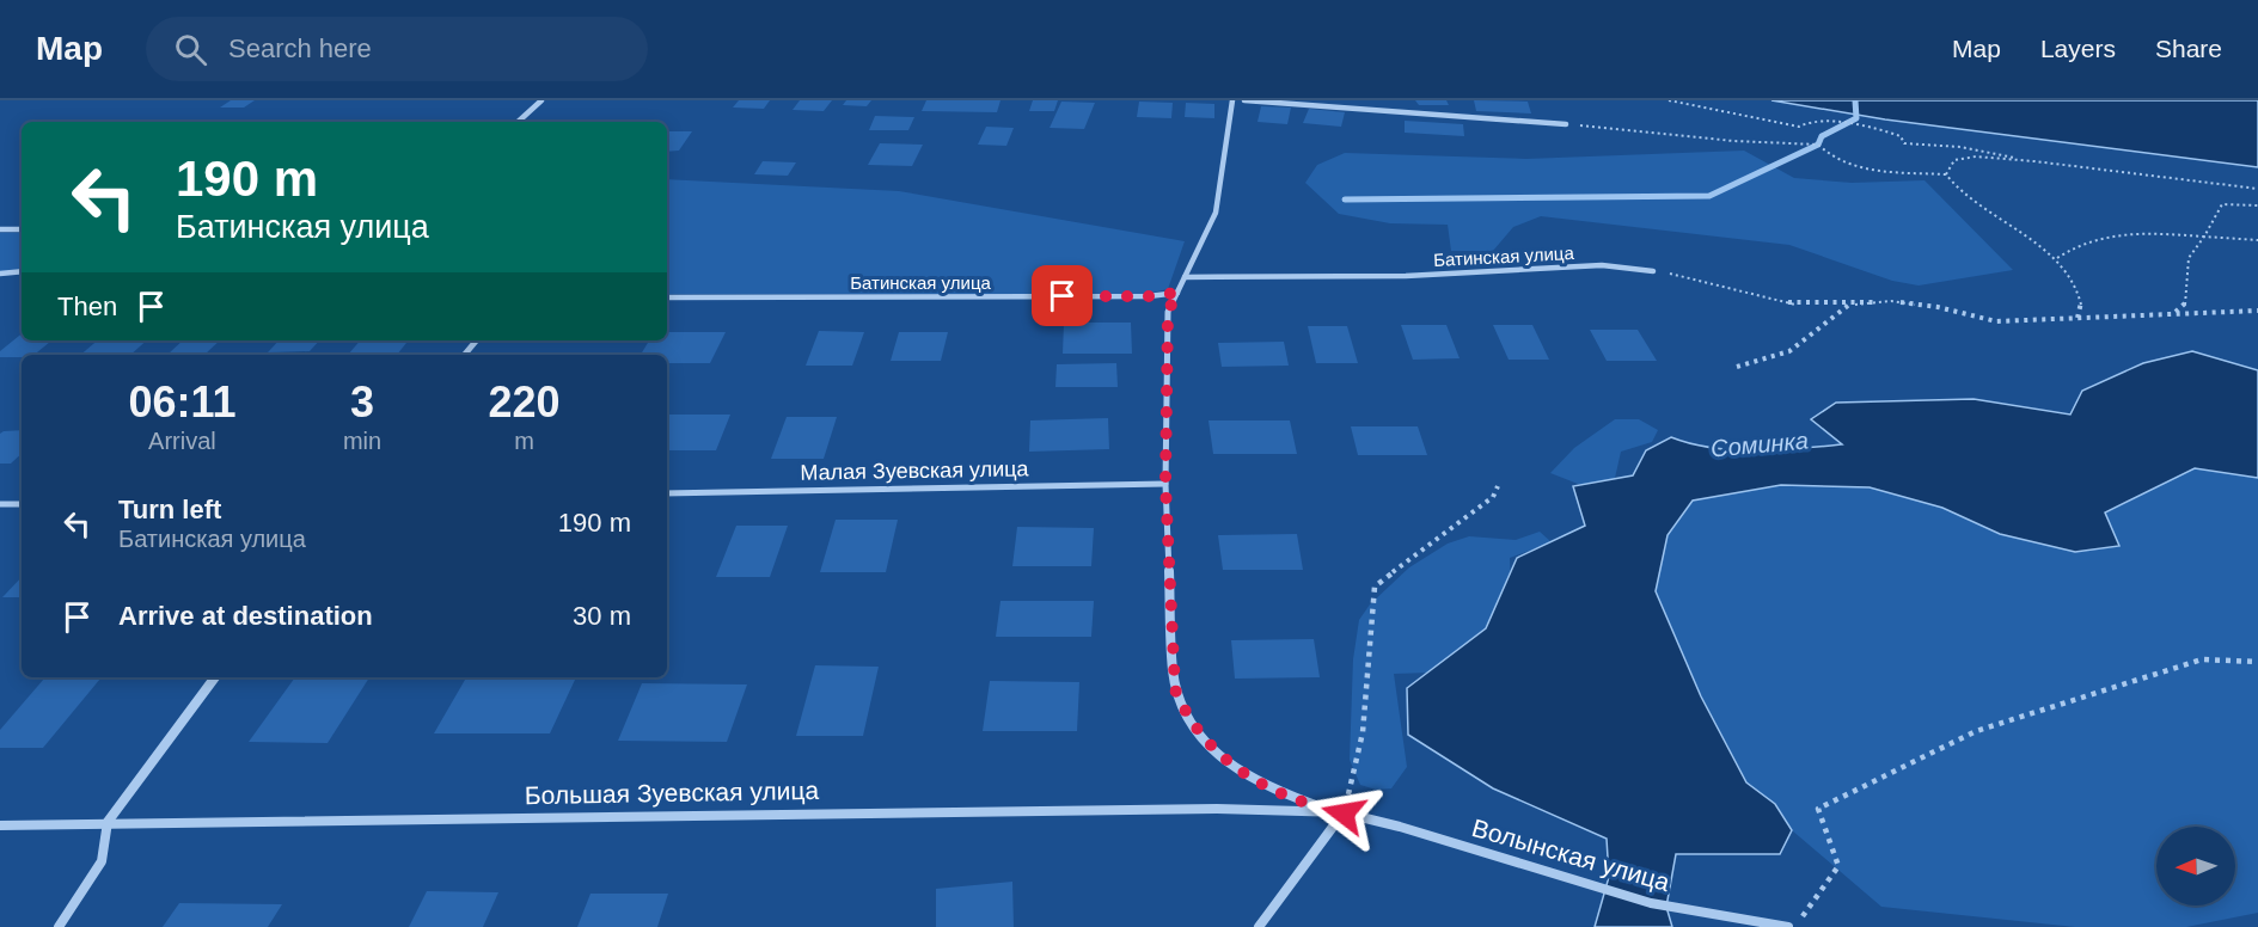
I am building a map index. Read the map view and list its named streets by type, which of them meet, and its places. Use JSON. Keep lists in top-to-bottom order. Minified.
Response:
{"streets":{"street":["Батинская улица","Малая Зуевская улица","Большая Зуевская улица","Волынская улица"]},"crossings":[["Большая Зуевская улица","Волынская улица"]],"water":["Соминка"],"north":"left","page":{"header":"Map","search":"Search here","nav":["Map","Layers","Share"],"turn":["190 m","Батинская улица"],"then":"Then","eta":["06:11","Arrival","3","min","220","m"],"list":[{"name":"Turn left","note":"Батинская улица","value":"190 m"},{"name":"Arrive at destination","value":"30 m"}]}}
